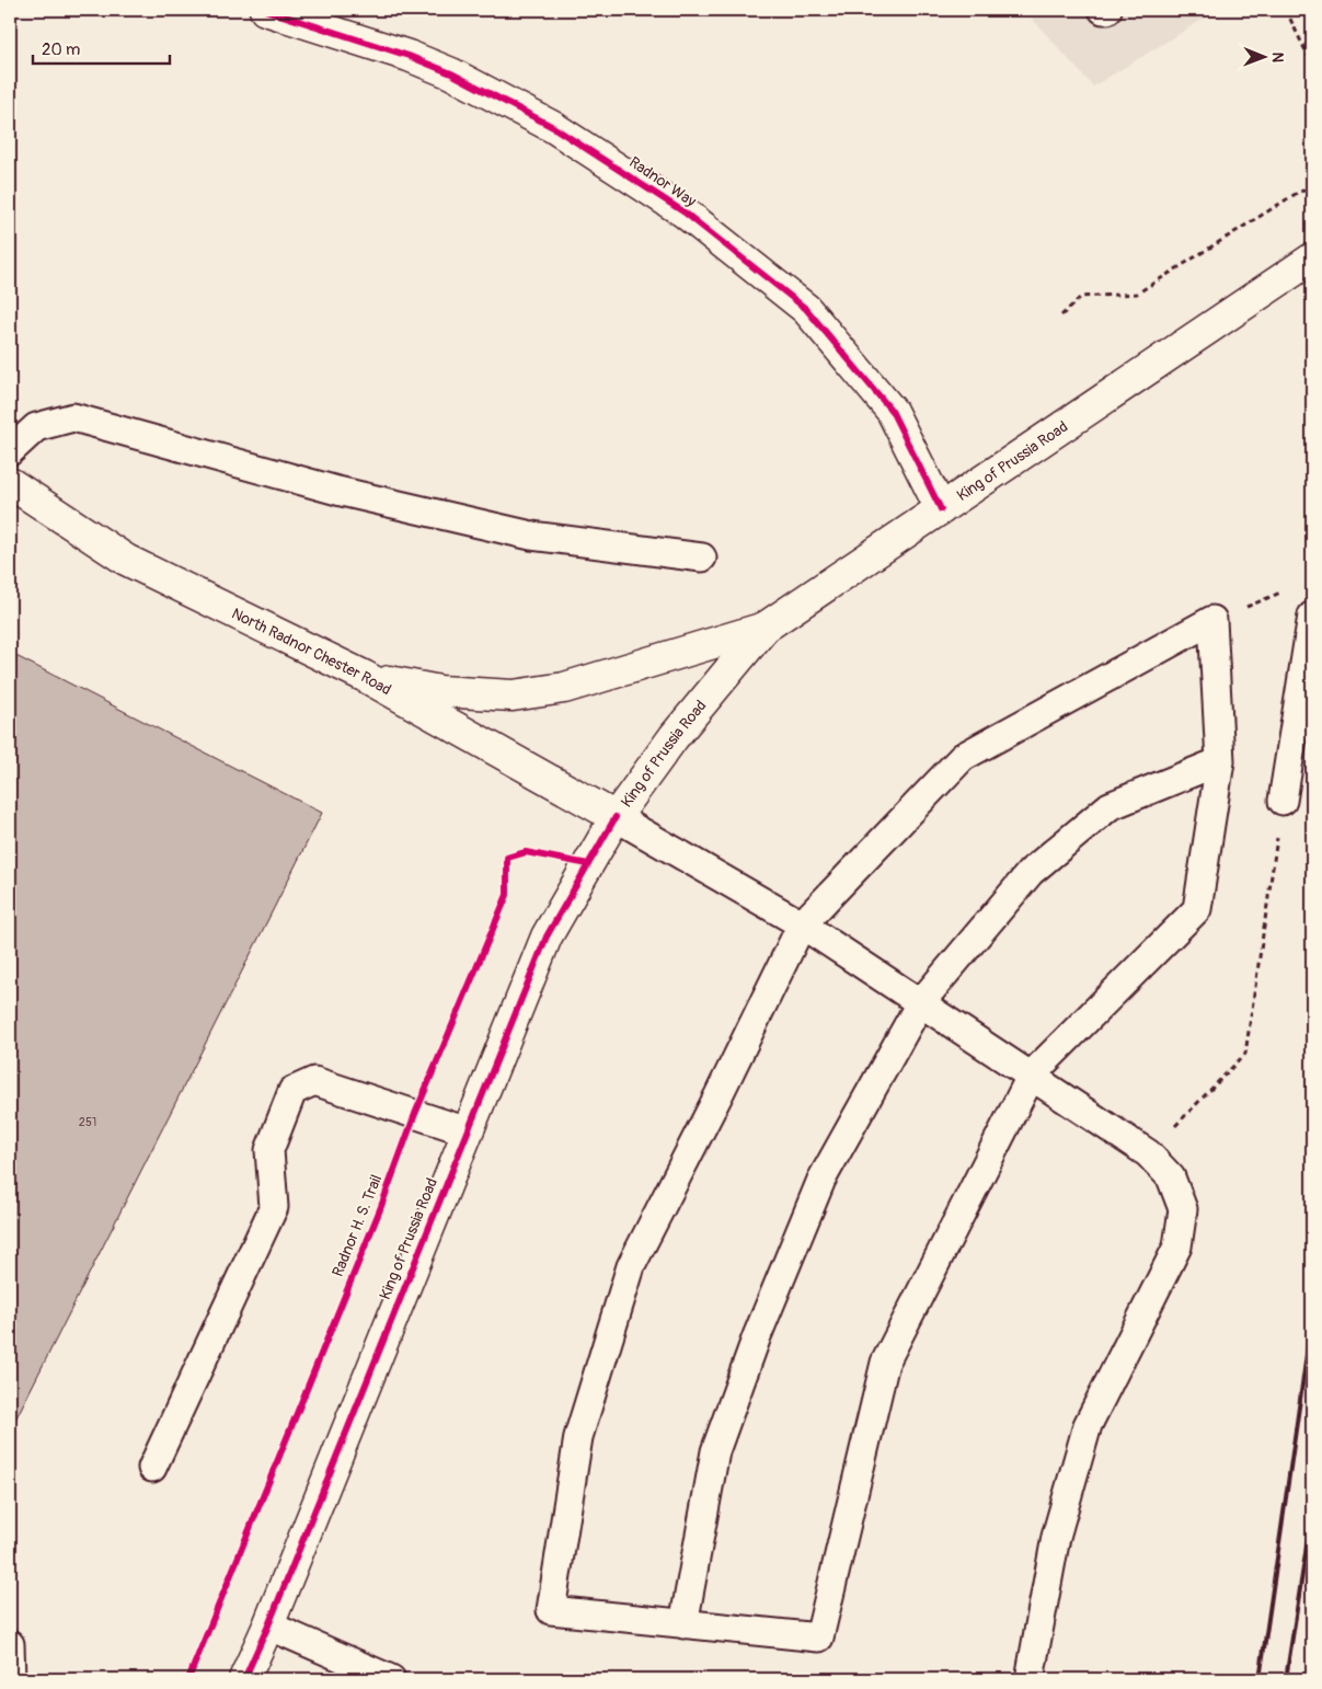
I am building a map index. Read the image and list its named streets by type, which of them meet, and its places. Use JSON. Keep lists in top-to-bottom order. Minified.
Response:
{"streets":{"main road":["Radnor Way","King of Prussia Road","North Radnor Chester Road"],"cycle path":["Radnor H. S. Trail"]},"crossings":[["Radnor Way","King of Prussia Road"],["King of Prussia Road","North Radnor Chester Road"]],"house_numbers":["251"],"scale_bar":"20 m","north":"right"}
